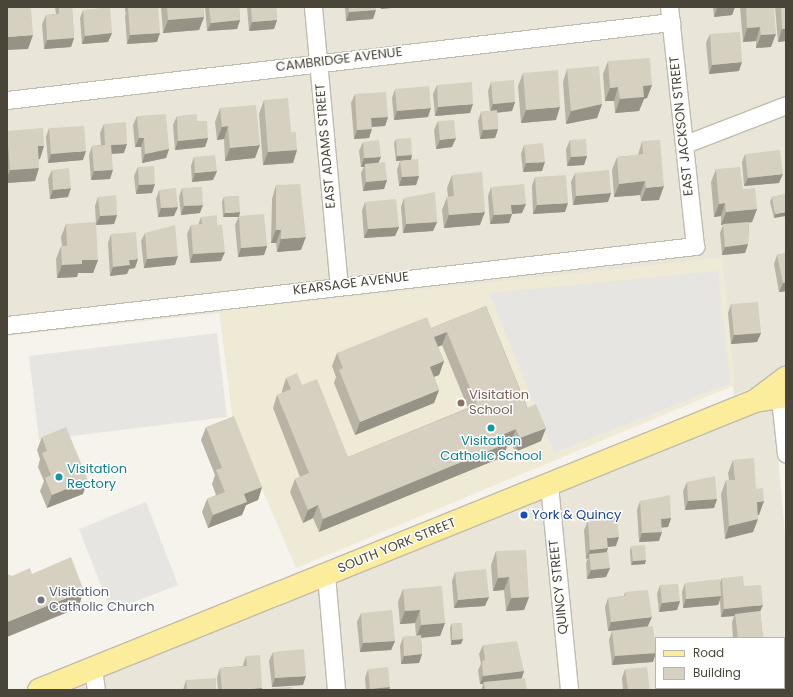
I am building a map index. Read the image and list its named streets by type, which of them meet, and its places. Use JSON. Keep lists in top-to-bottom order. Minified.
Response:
{"streets":{"main road":["SOUTH YORK STREET"],"street":["CAMBRIDGE AVENUE","EAST JACKSON STREET","EAST ADAMS STREET","KEARSAGE AVENUE","QUINCY STREET"]},"crossings":[["CAMBRIDGE AVENUE","EAST JACKSON STREET"],["CAMBRIDGE AVENUE","EAST ADAMS STREET"],["EAST JACKSON STREET","KEARSAGE AVENUE"],["EAST ADAMS STREET","KEARSAGE AVENUE"],["SOUTH YORK STREET","QUINCY STREET"]],"places":["Visitation School","Visitation Catholic School","Visitation Rectory","York & Quincy","Visitation Catholic Church"],"legend":["Road","Building"]}
